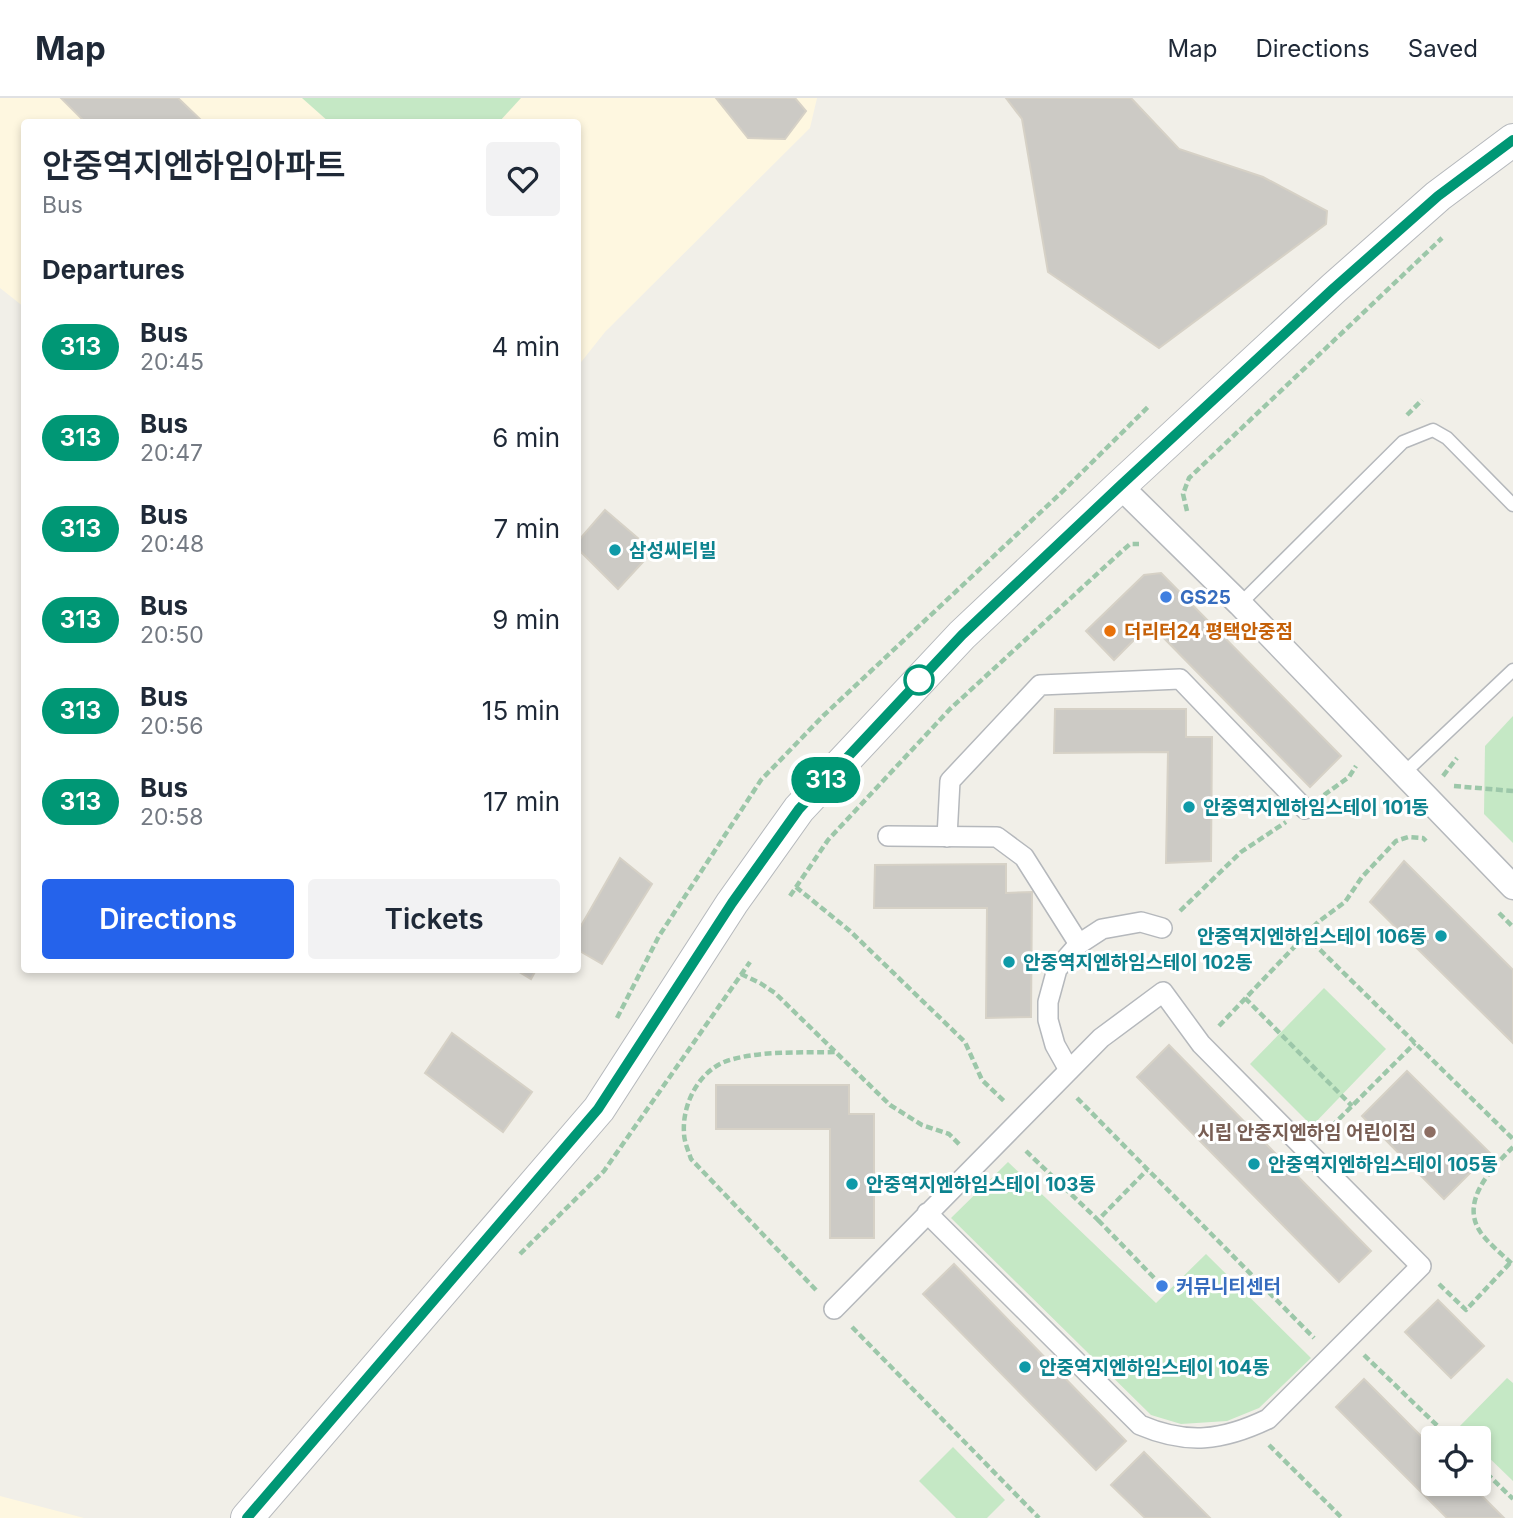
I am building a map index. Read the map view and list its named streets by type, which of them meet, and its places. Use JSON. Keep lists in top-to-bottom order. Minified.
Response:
{"places":["삼성씨티빌","GS25","더리터24 평택안중점","안중역지엔하임스테이 101동","안중역지엔하임스테이 106동","안중역지엔하임스테이 102동","시립 안중지엔하임 어린이집","안중역지엔하임스테이 105동","안중역지엔하임스테이 103동","커뮤니티센터","안중역지엔하임스테이 104동"],"lines":["bus line 313"],"page":{"header":"Map","nav":["Map","Directions","Saved"],"on_map":"313","heading":[["안중역지엔하임아파트","Bus"],"Departures"],"list":[{"mark":"313","name":"Bus","note":"20:45","value":"4 min"},{"mark":"313","name":"Bus","note":"20:47","value":"6 min"},{"mark":"313","name":"Bus","note":"20:48","value":"7 min"},{"mark":"313","name":"Bus","note":"20:50","value":"9 min"},{"mark":"313","name":"Bus","note":"20:56","value":"15 min"},{"mark":"313","name":"Bus","note":"20:58","value":"17 min"}],"buttons":["Directions","Tickets"]}}
